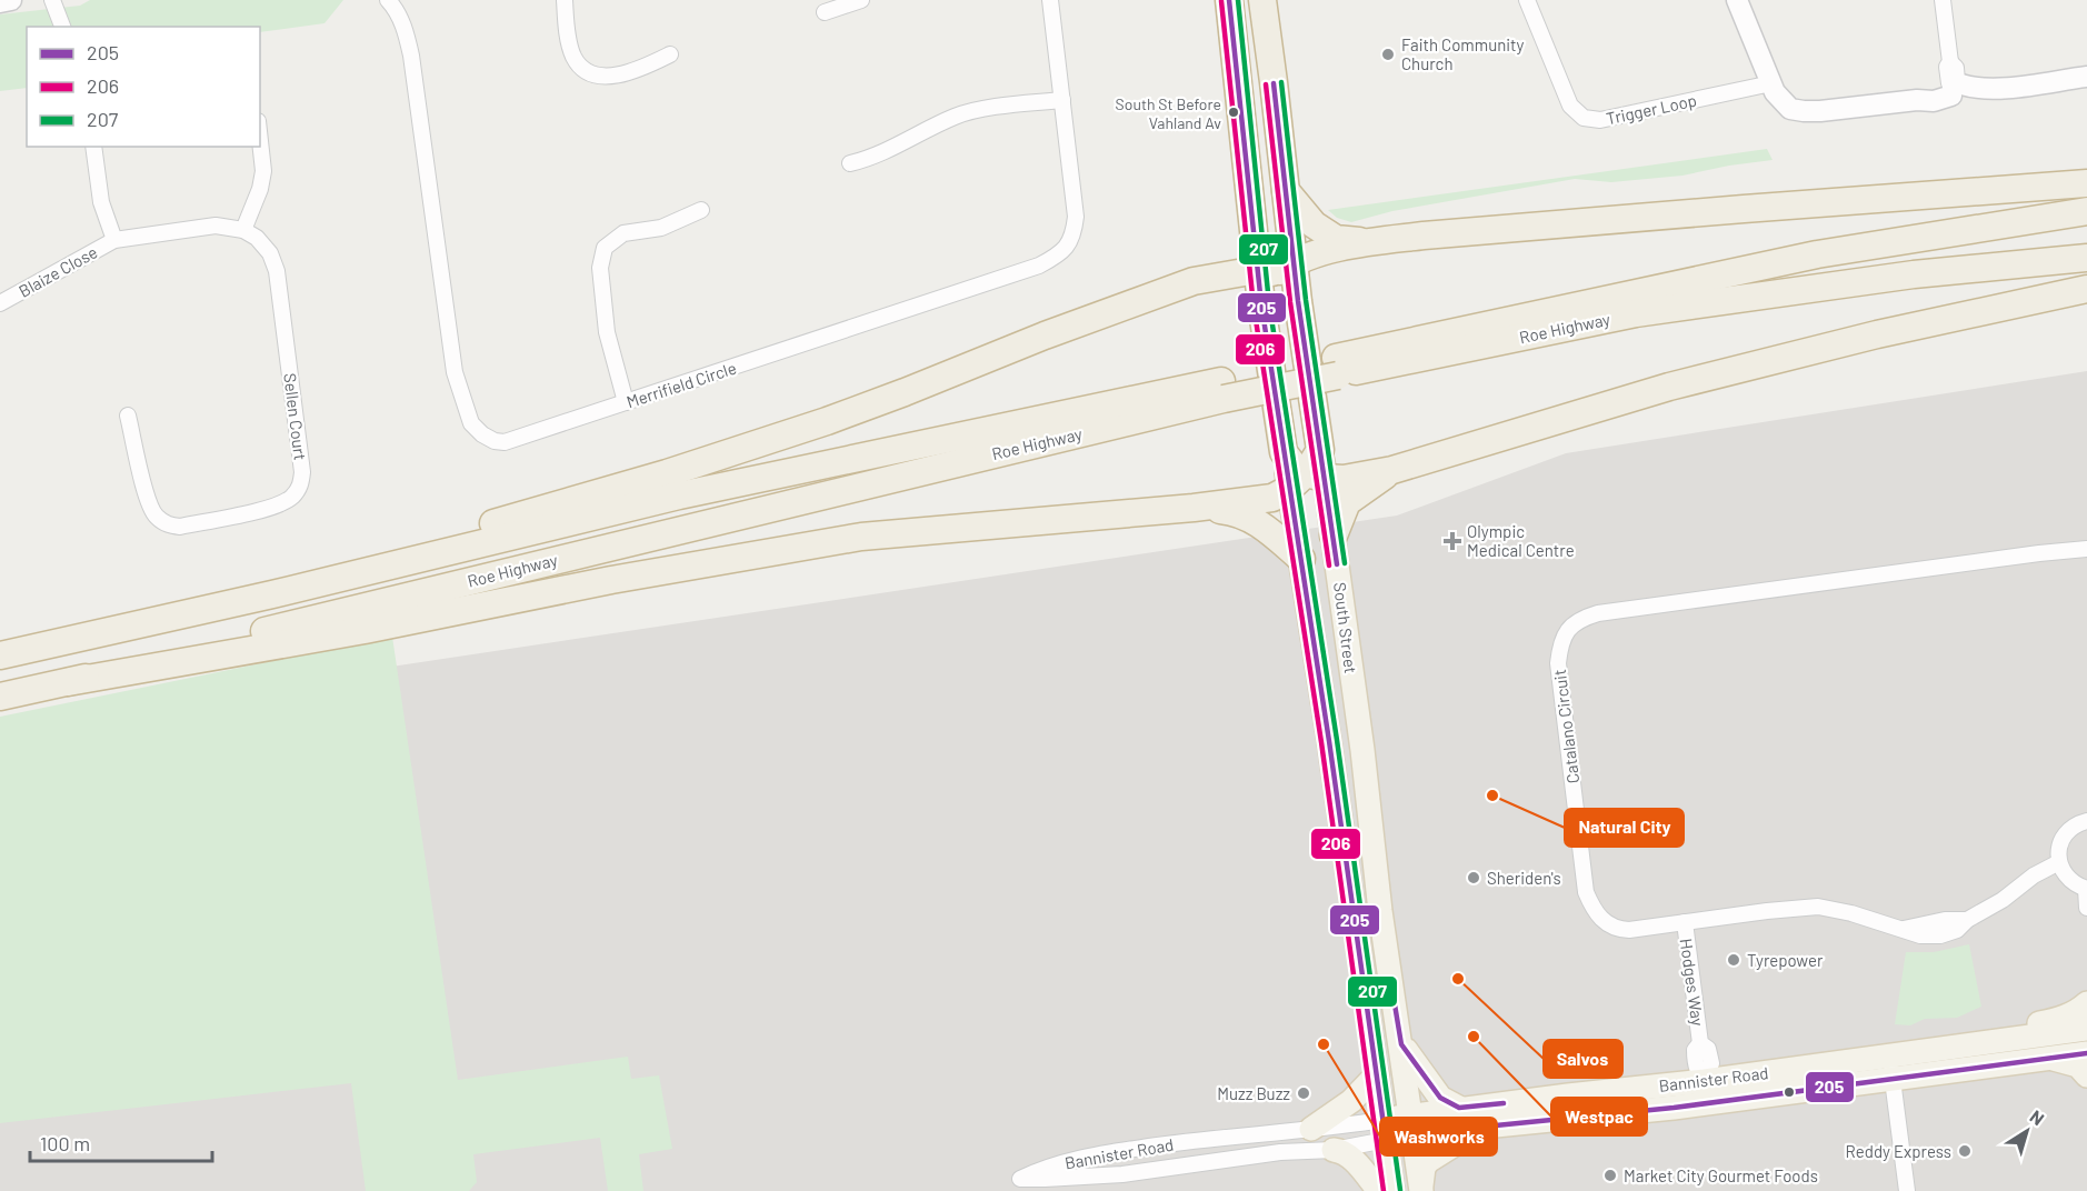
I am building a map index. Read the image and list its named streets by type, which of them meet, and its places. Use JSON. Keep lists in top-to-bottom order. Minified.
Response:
{"streets":{"highway":["Roe Highway"],"main road":["South Street","Bannister Road"],"street":["Trigger Loop","Blaize Close","Merrifield Circle","Sellen Court","Catalano Circuit","Hodges Way"]},"crossings":[["South Street","Bannister Road"],["Catalano Circuit","Hodges Way"],["Hodges Way","Bannister Road"]],"places":{"other":["Faith Community Church","South St Before Vahland Av","Natural City","Sheriden's","Tyrepower","Salvos","Westpac","Washworks","Muzz Buzz","Reddy Express","Market City Gourmet Foods"],"health":["Olympic Medical Centre"]},"lines":["transit line 205","transit line 207","transit line 206"],"legend":["205","206","207"],"scale_bar":"100 m","north":"top right"}
